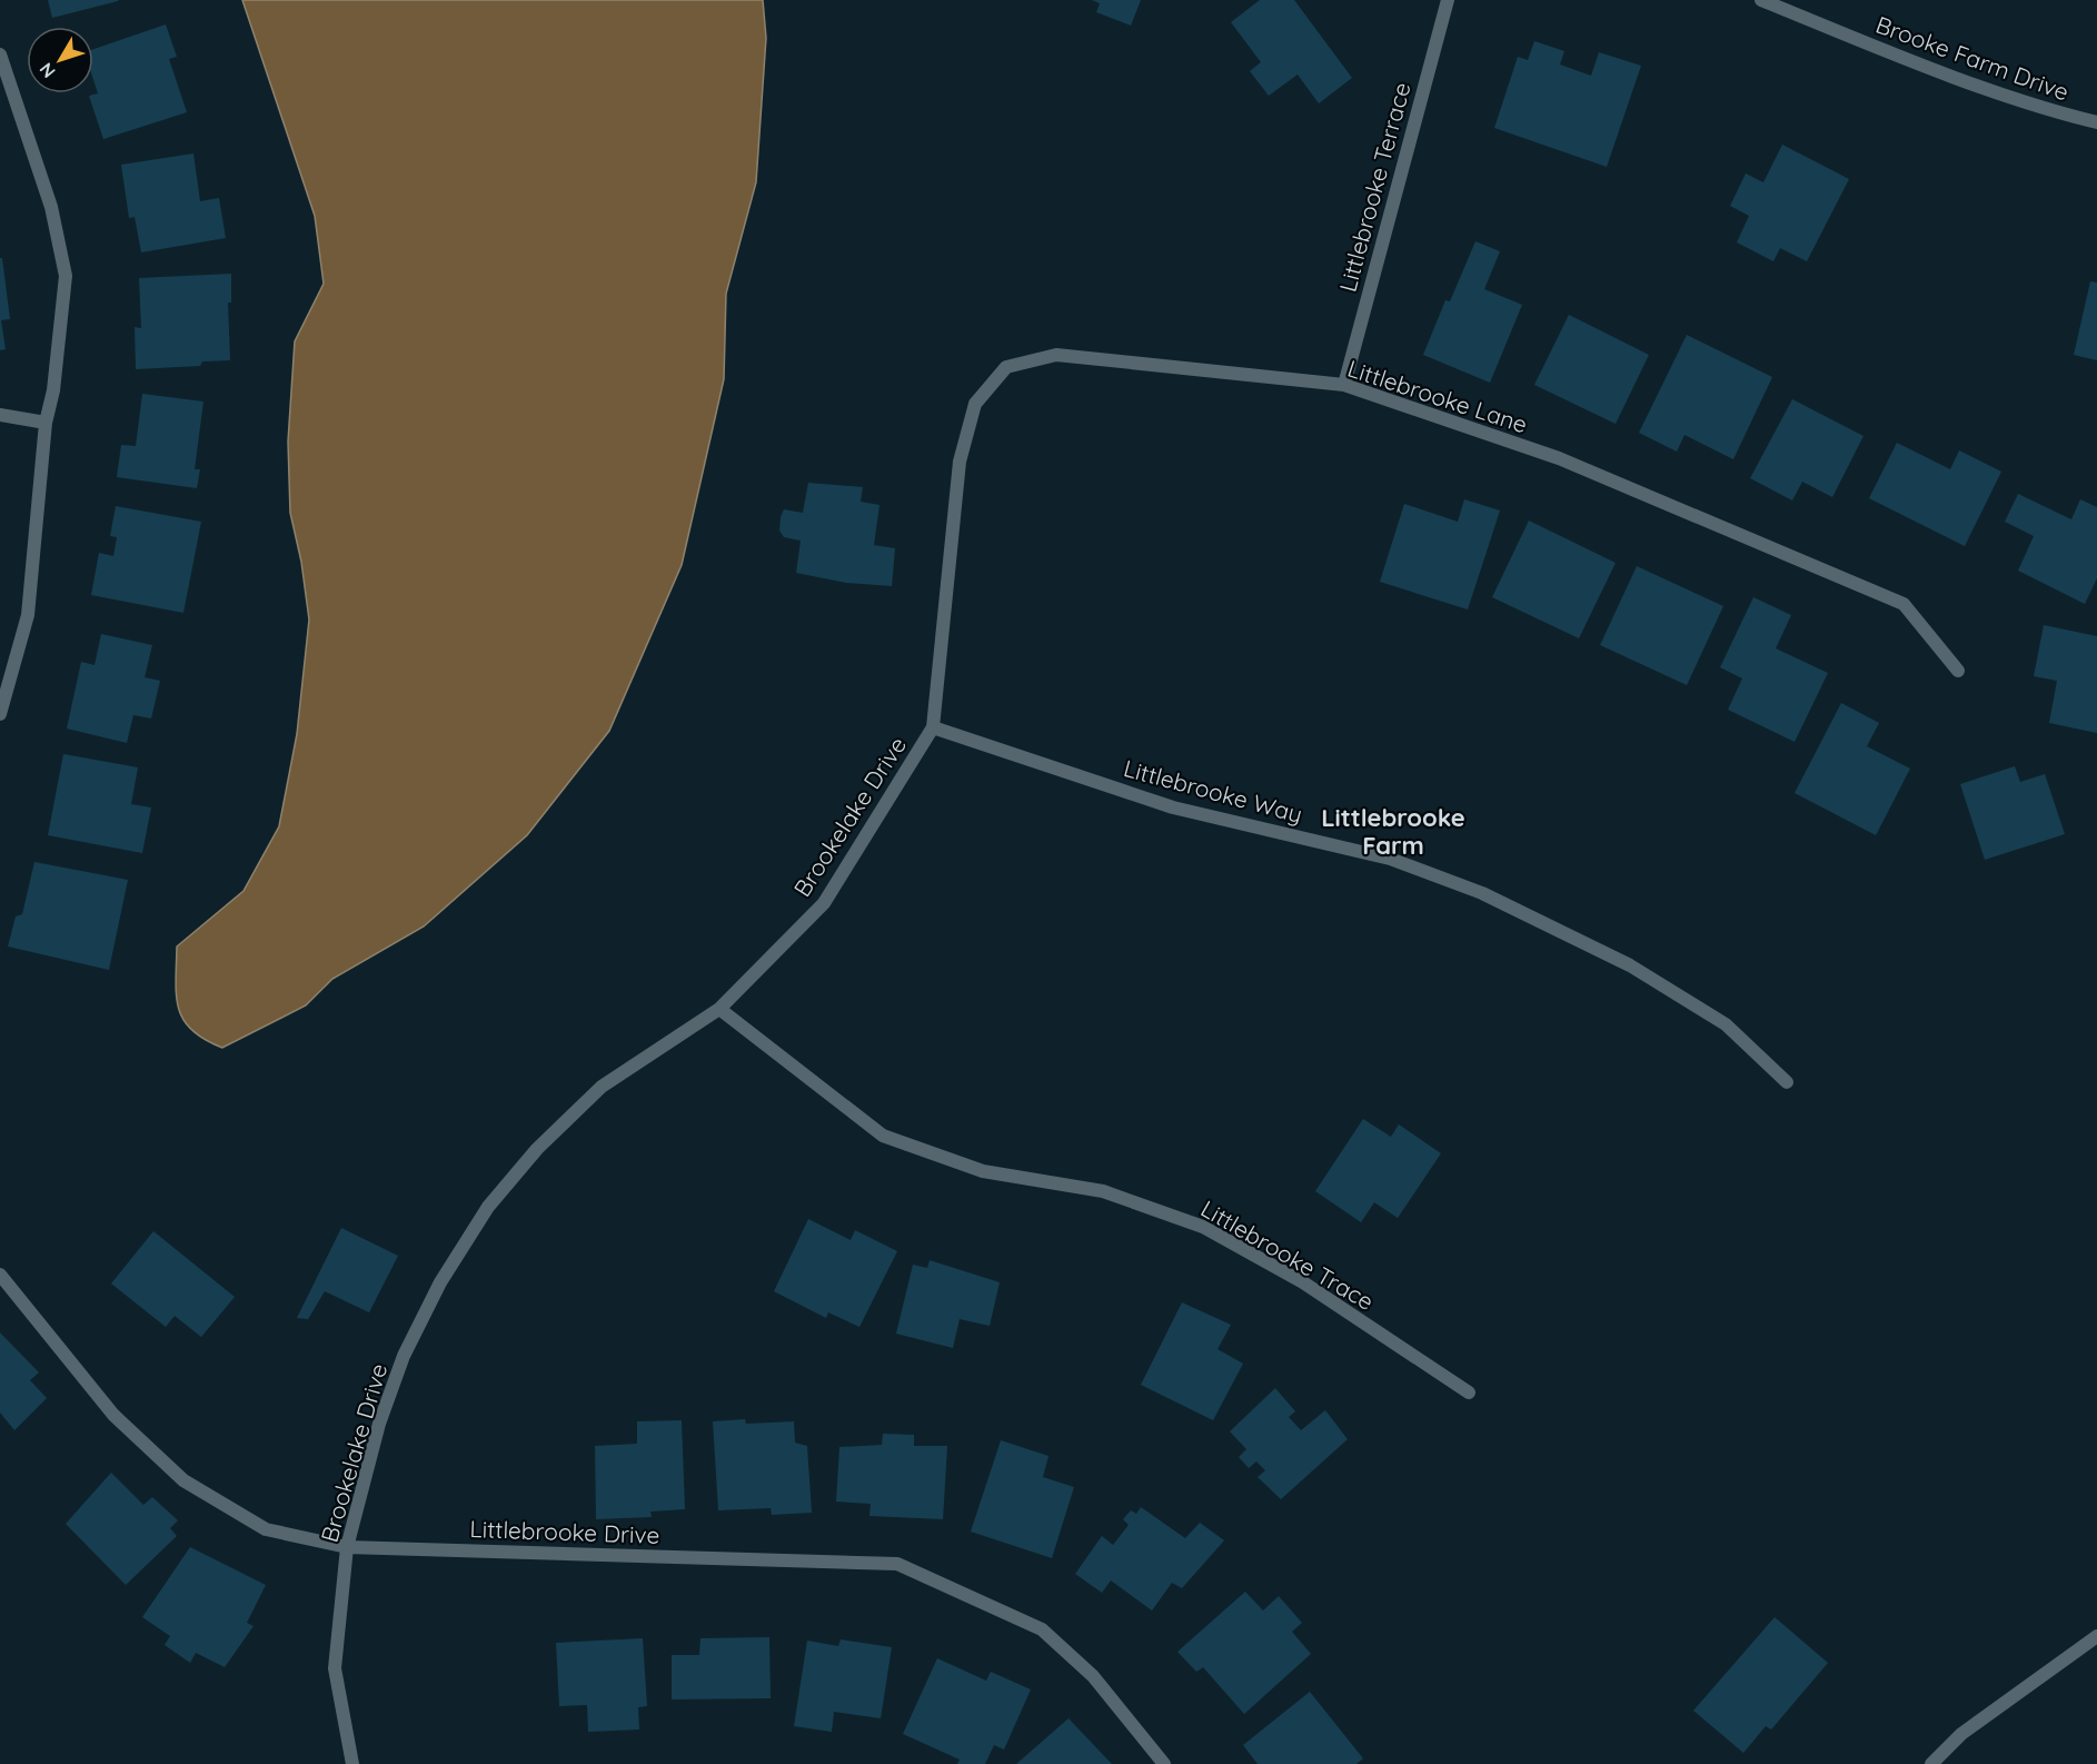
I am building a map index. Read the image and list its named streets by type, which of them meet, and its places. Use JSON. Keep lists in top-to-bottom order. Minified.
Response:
{"streets":{"street":["Brooke Farm Drive","Littlebrooke Terrace","Littlebrooke Lane","Littlebrooke Way","Brookelake Drive","Littlebrooke Trace","Littlebrooke Drive"]},"crossings":[["Littlebrooke Terrace","Littlebrooke Lane"],["Littlebrooke Lane","Brookelake Drive"],["Littlebrooke Way","Brookelake Drive"],["Brookelake Drive","Littlebrooke Trace"],["Brookelake Drive","Littlebrooke Drive"]],"districts":["Littlebrooke Farm"],"north":"bottom left"}
